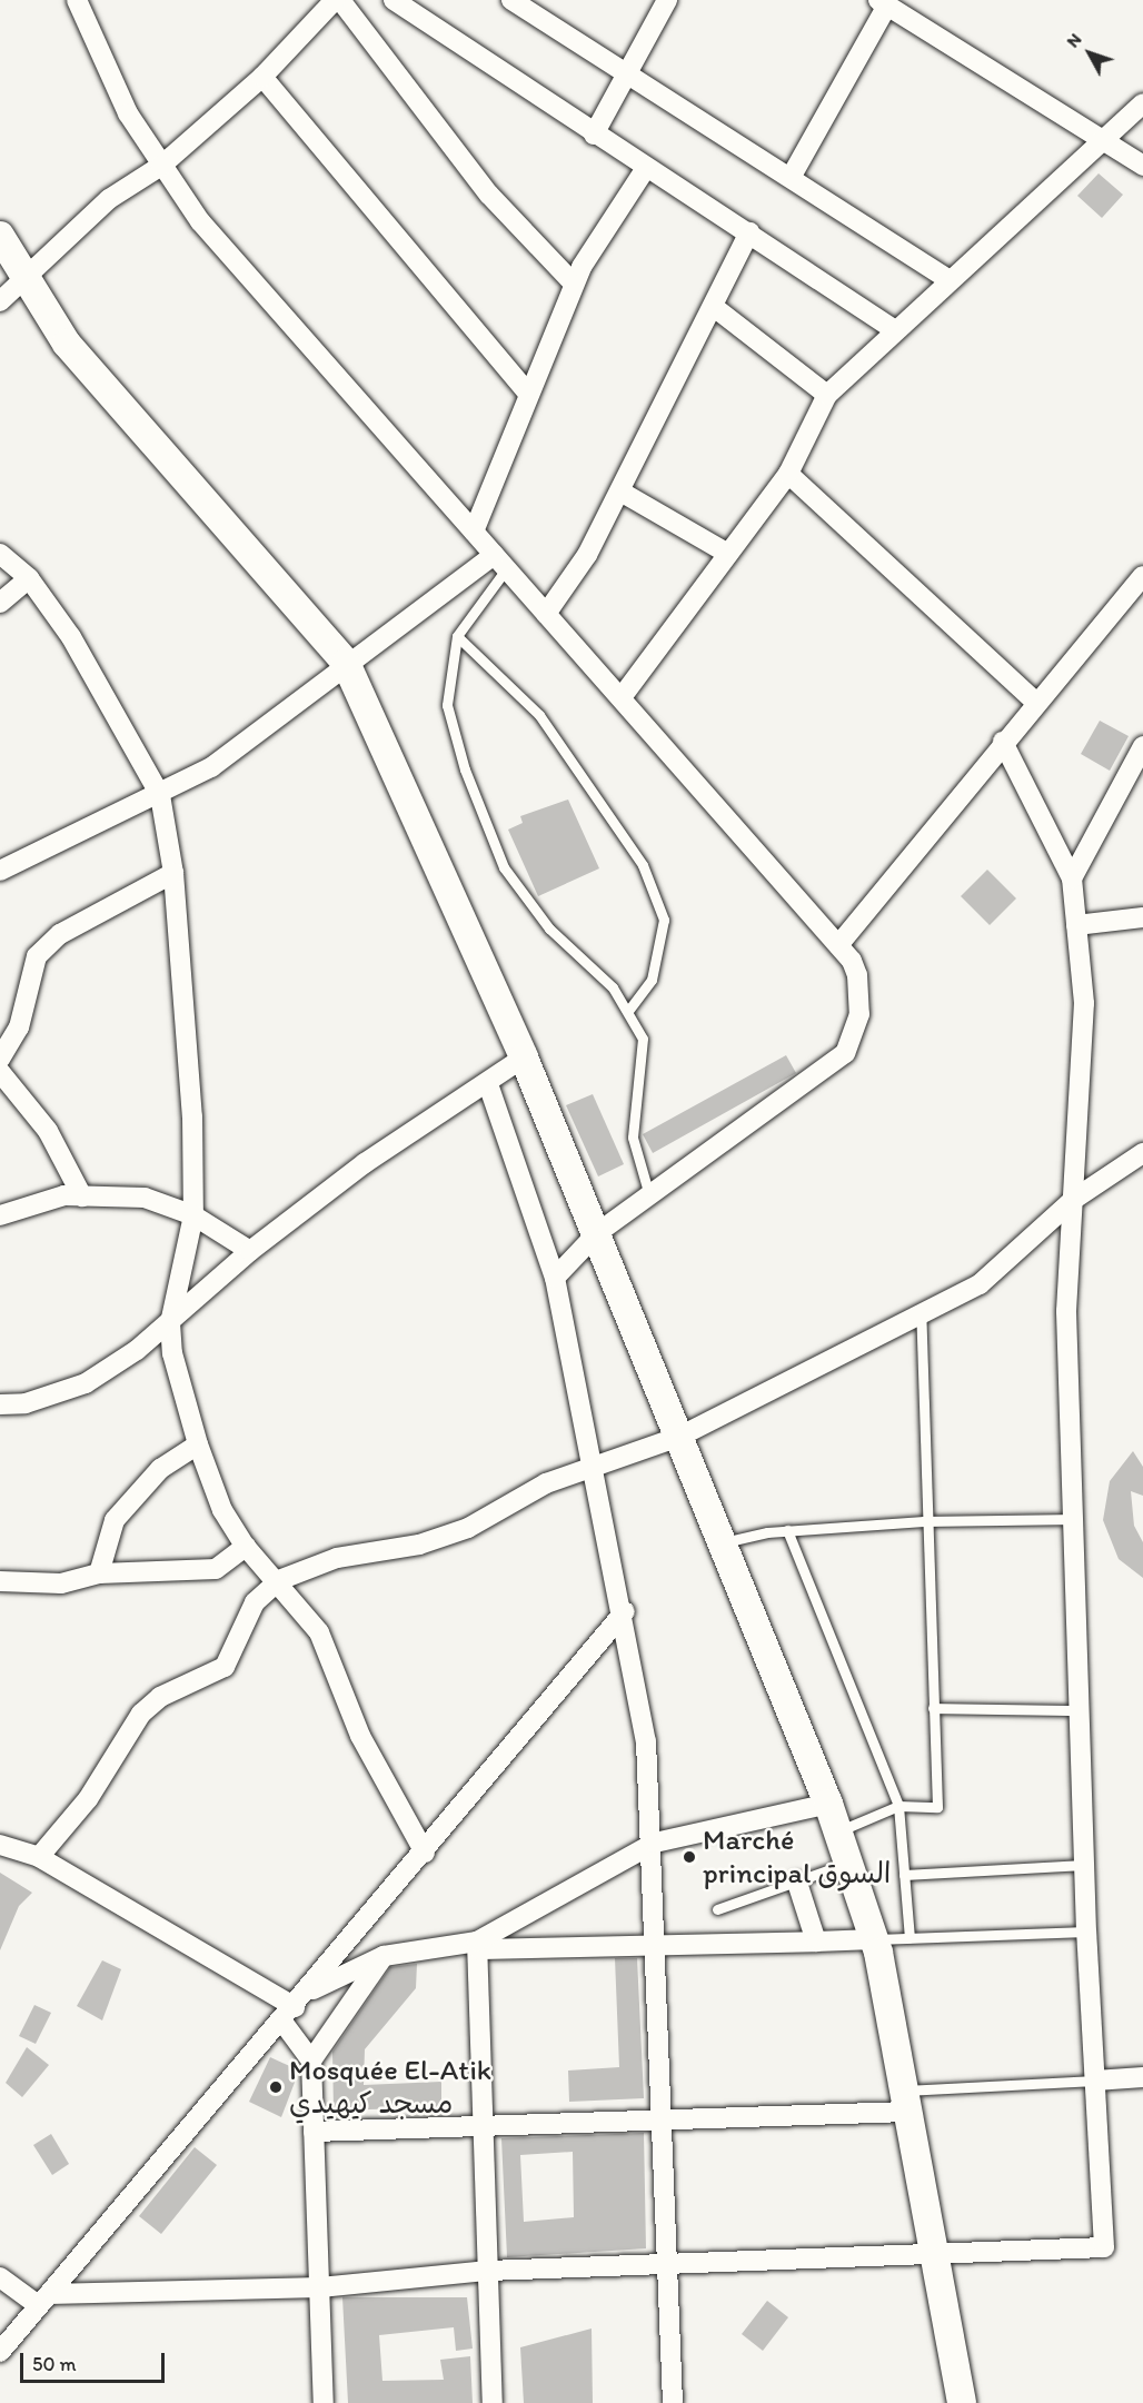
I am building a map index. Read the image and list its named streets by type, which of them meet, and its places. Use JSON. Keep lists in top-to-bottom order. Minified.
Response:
{"places":["Marché principal السوق","Mosquée El-Atik مسجد كيهيدي"],"scale_bar":"50 m","north":"top left"}
